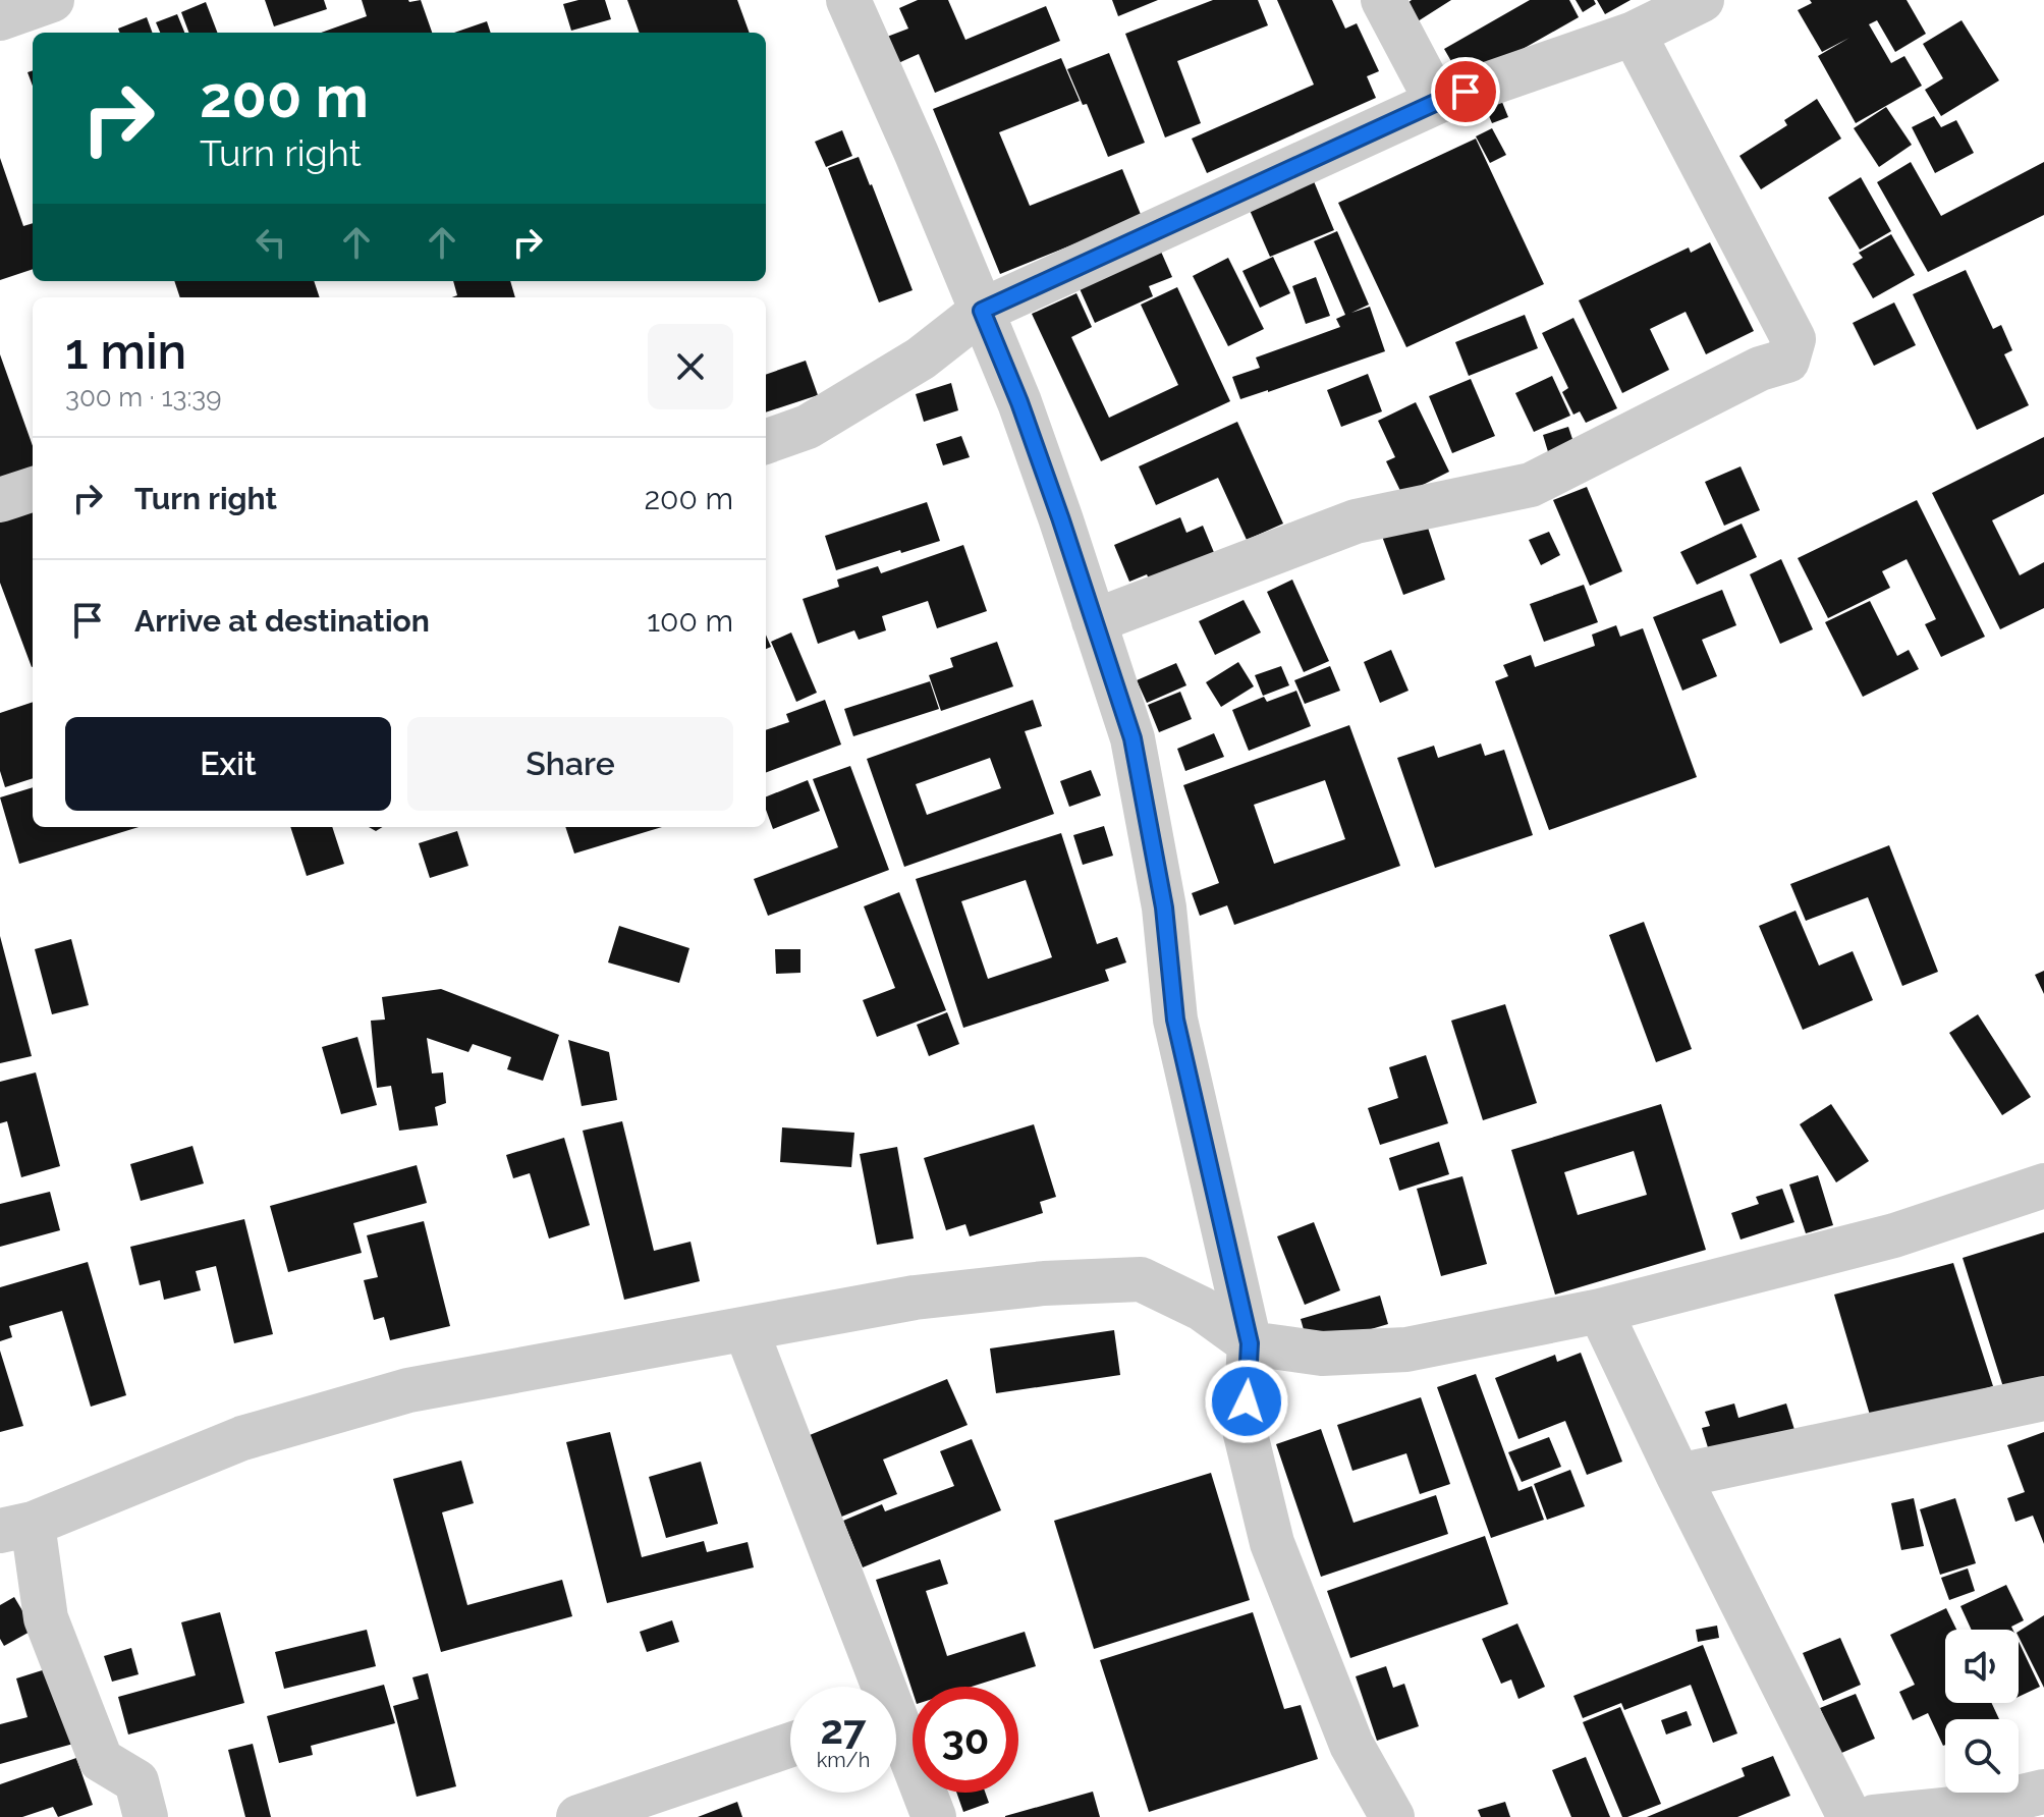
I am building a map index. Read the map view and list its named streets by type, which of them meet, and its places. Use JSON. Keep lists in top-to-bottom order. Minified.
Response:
{"page":{"turn":["200 m","Turn right"],"heading":["1 min","300 m · 13:39"],"list":[{"name":"Turn right","value":"200 m"},{"name":"Arrive at destination","value":"100 m"}],"buttons":["Exit","Share"],"speed":"27 km/h","limit":"30"}}
